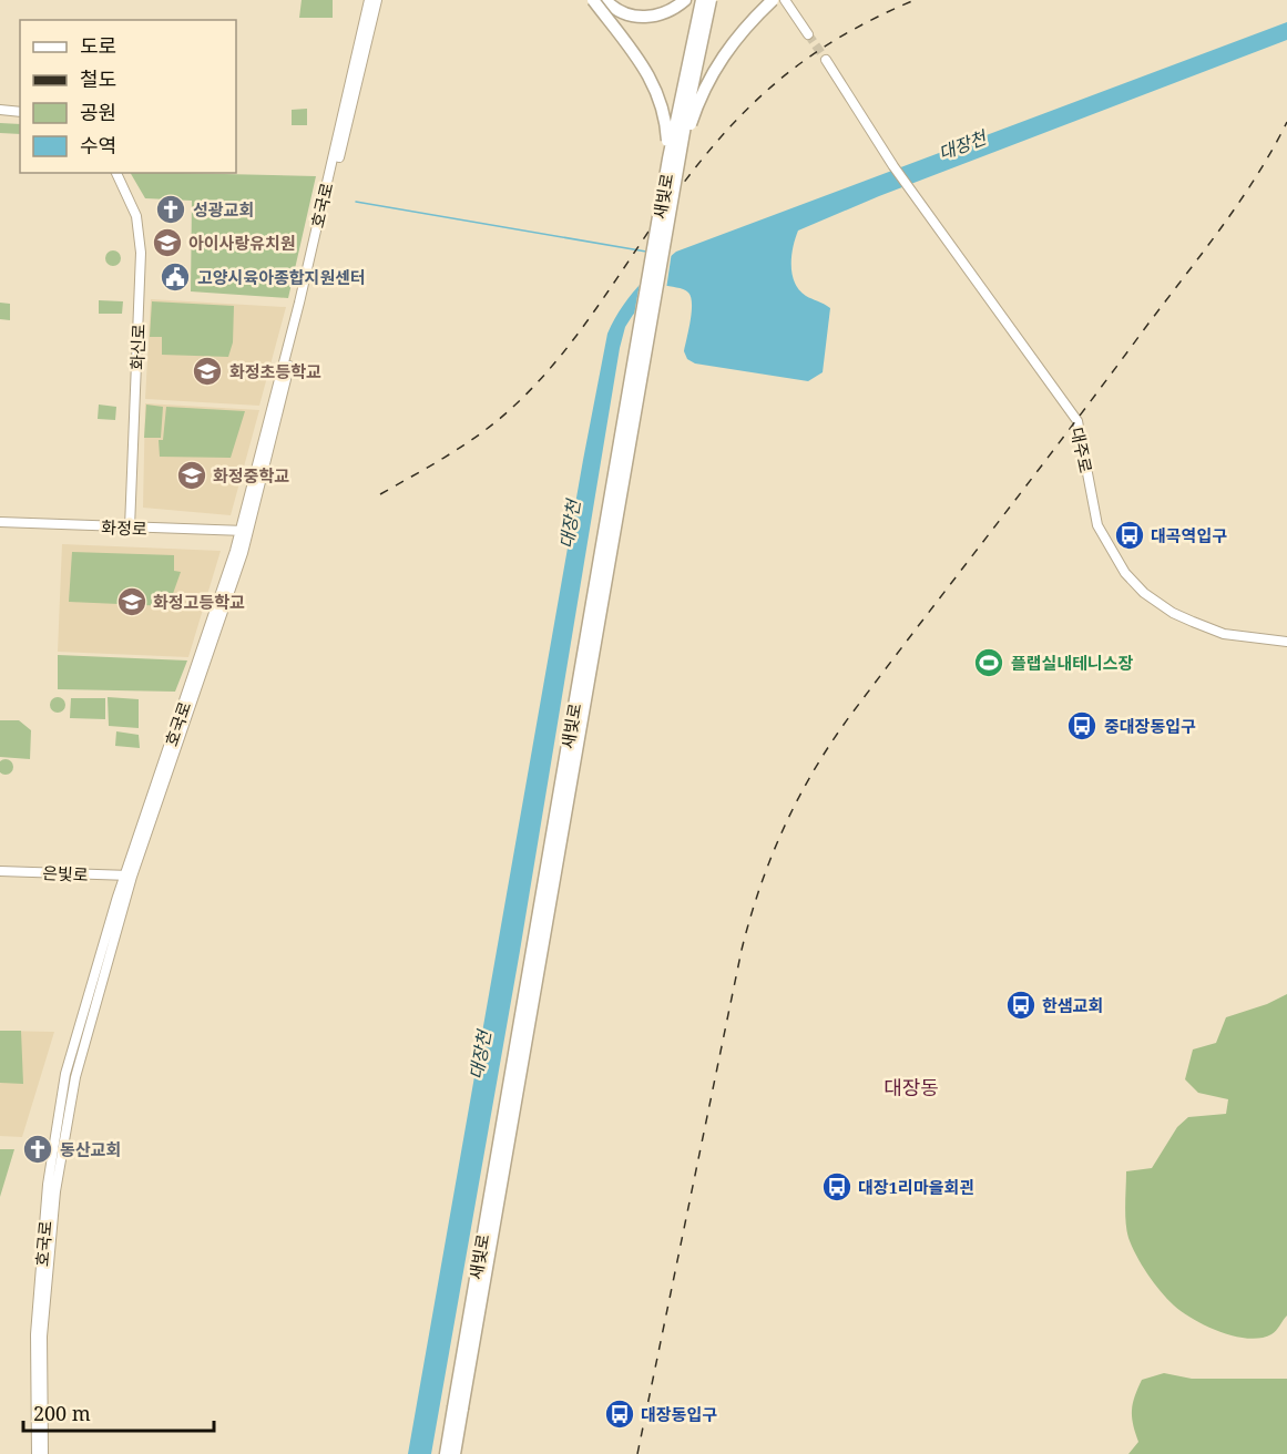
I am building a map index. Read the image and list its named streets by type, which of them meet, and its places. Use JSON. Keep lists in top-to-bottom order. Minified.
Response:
{"streets":{"highway":["새빛로"],"main road":["호국로","화정로"],"street":["화신로","대주로","은빛로"]},"crossings":[["호국로","화정로"],["호국로","은빛로"],["화신로","화정로"]],"districts":["대장동"],"water":["대장천"],"places":{"church":["성광교회","동산교회"],"school or university":["아이사랑유치원","화정초등학교","화정중학교","화정고등학교"],"public building":["고양시육아종합지원센터"],"bus stop":["대곡역입구","중대장동입구","한샘교회","대장1리마을회괸","대장동입구"],"sports":["플랩실내테니스장"]},"legend":["도로","철도","공원","수역"],"scale_bar":"200 m"}
